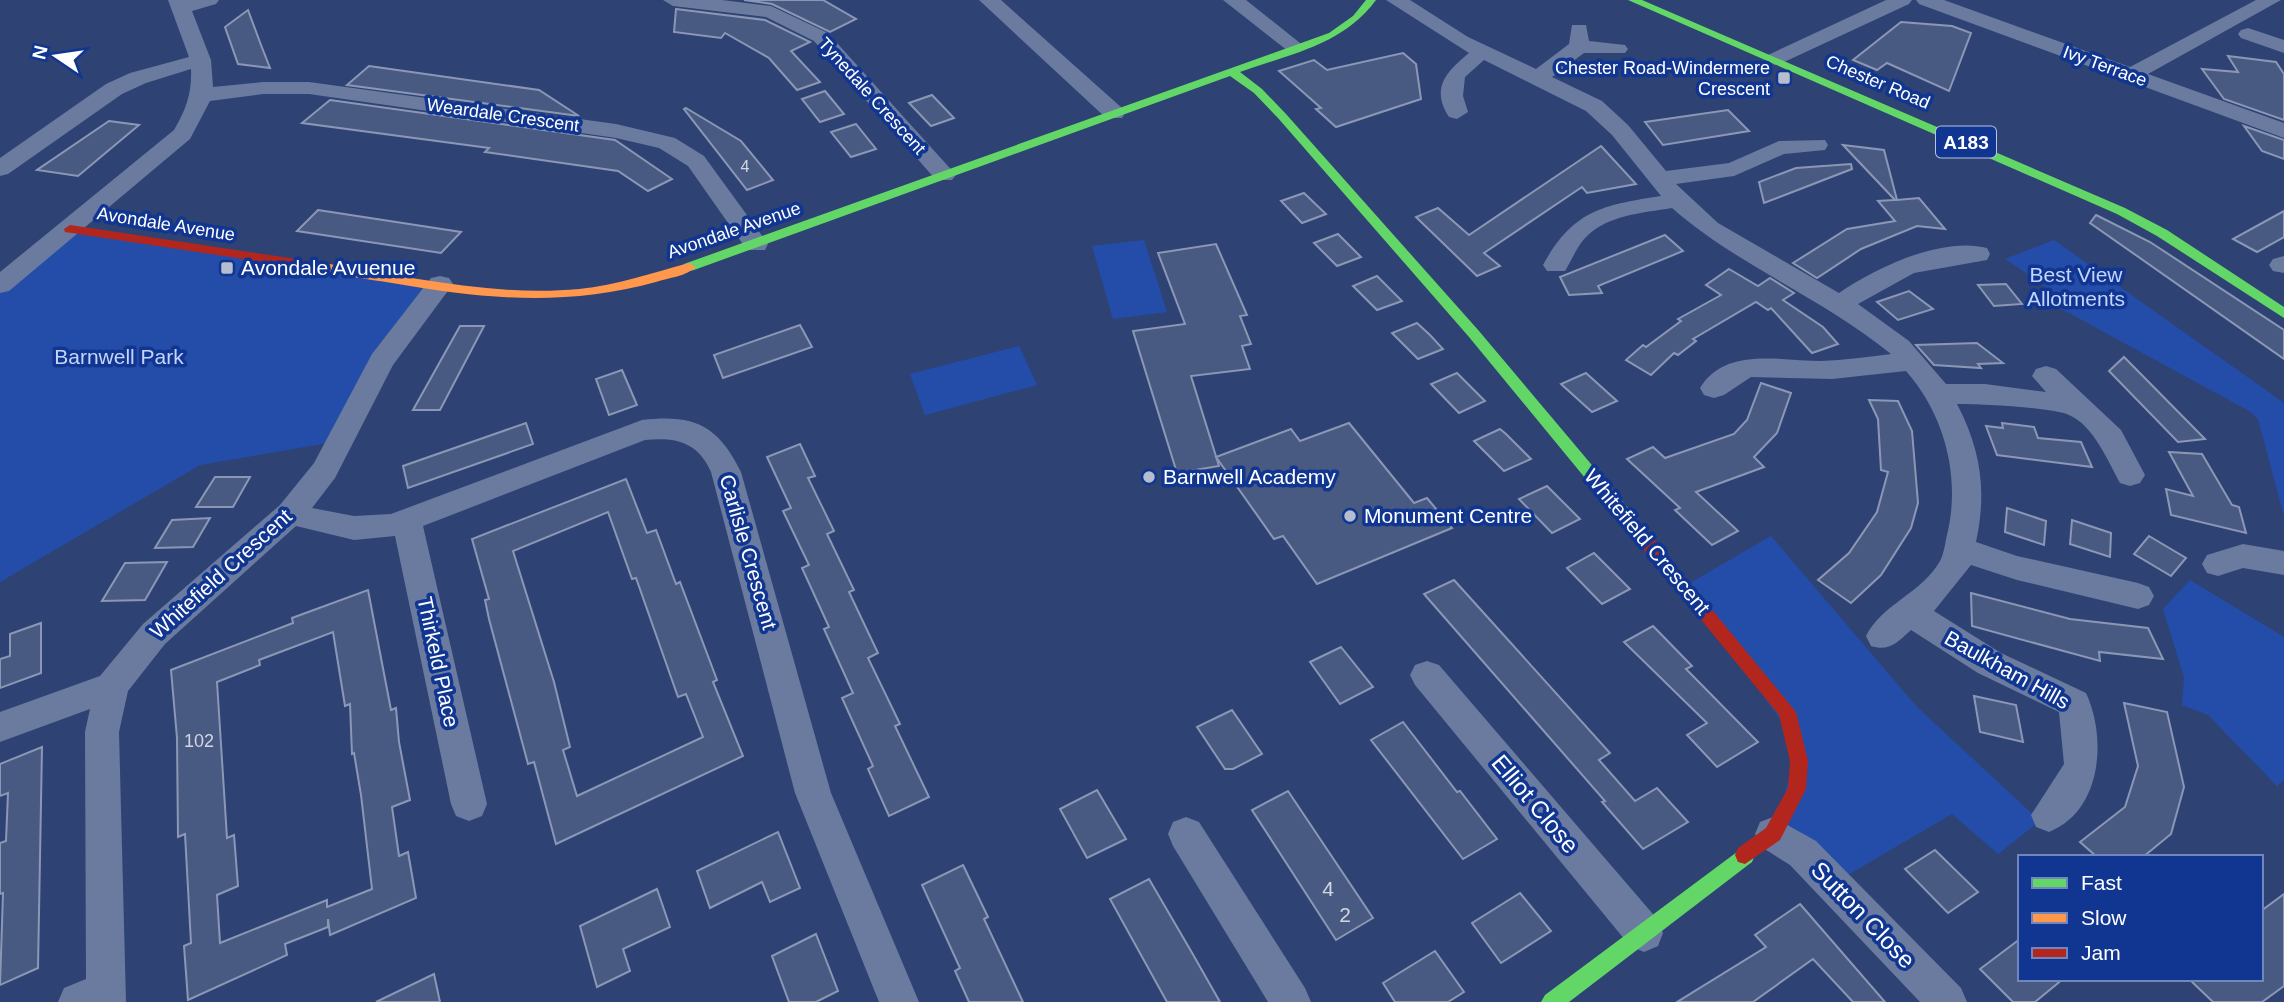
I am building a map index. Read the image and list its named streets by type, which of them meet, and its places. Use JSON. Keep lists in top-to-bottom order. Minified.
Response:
{"streets":{"street":["Ivy Terrace","Chester Road","Tynedale Crescent","Weardale Crescent","A183","Avondale Avenue","Whitefield Crescent","Carlisle Crescent","Thirkeld Place","Baulkham Hills","Elliot Close","Sutton Close"]},"crossings":[["Tynedale Crescent","Avondale Avenue"],["Weardale Crescent","Avondale Avenue"],["Avondale Avenue","Whitefield Crescent"],["Whitefield Crescent","Carlisle Crescent"],["Whitefield Crescent","Elliot Close"],["Whitefield Crescent","Sutton Close"],["Carlisle Crescent","Thirkeld Place"]],"parks":["Best View Allotments","Barnwell Park"],"places":{"transit":["Chester Road-Windermere Crescent","Avondale Avuenue"],"other":["Barnwell Academy","Monument Centre"]},"house_numbers":["4","102","4","2"],"legend":["Fast","Slow","Jam"],"north":"left"}
